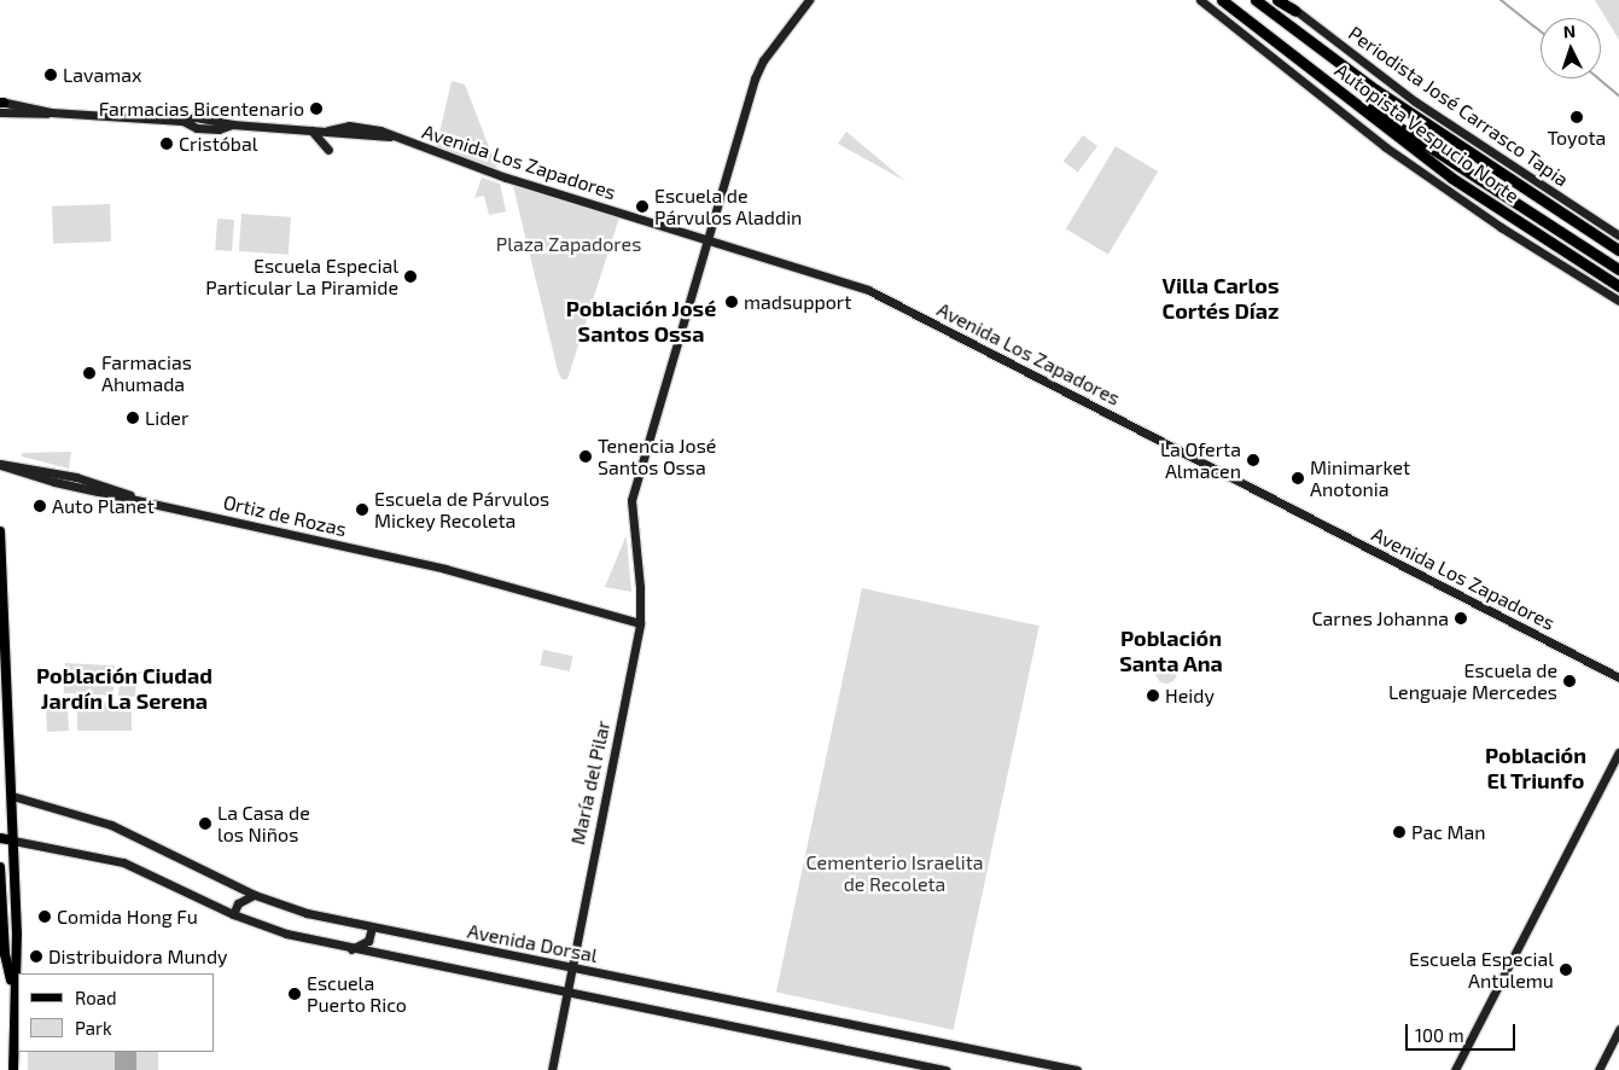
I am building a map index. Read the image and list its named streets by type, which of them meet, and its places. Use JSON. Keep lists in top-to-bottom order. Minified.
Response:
{"streets":{"highway":["Autopista Vespucio Norte"],"main road":["Periodista José Carrasco Tapia","Avenida Los Zapadores","Ortiz de Rozas","María del Pilar","Avenida Dorsal"]},"crossings":[["Avenida Los Zapadores","María del Pilar"],["Ortiz de Rozas","María del Pilar"],["María del Pilar","Avenida Dorsal"]],"districts":["Villa Carlos Cortés Díaz","Población José Santos Ossa","Población Santa Ana","Población Ciudad Jardín La Serena","Población El Triunfo"],"parks":["Plaza Zapadores","Cementerio Israelita de Recoleta"],"places":["Lavamax","Farmacias Bicentenario","Toyota","Cristóbal","Escuela de Párvulos Aladdin","Escuela Especial Particular La Piramide","madsupport","Farmacias Ahumada","Lider","Tenencia José Santos Ossa","La Oferta Almacen","Minimarket Anotonia","Auto Planet","Escuela de Párvulos Mickey Recoleta","Carnes Johanna","Escuela de Lenguaje Mercedes","Heidy","La Casa de los Niños","Pac Man","Comida Hong Fu","Distribuidora Mundy","Escuela Especial Antulemu","Escuela Puerto Rico"],"legend":["Road","Park"],"scale_bar":"100 m","north":"top"}
